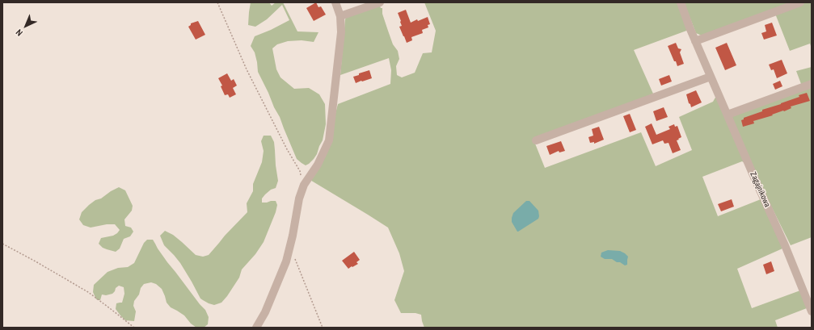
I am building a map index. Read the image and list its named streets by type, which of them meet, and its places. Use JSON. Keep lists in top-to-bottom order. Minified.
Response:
{"streets":{"street":["Zagajnikowa"]},"north":"bottom left"}
